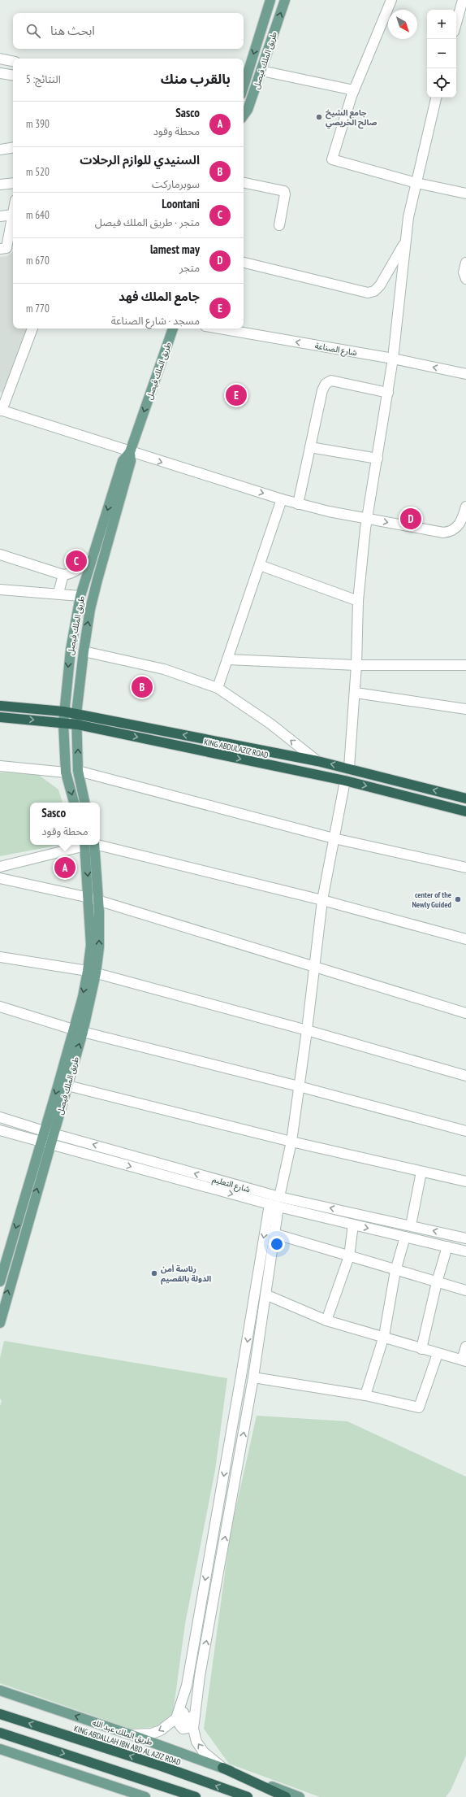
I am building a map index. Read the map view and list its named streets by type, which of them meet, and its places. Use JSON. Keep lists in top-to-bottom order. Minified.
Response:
{"streets":{"highway":["KING ABDULAZIZ ROAD","KING ABDALLAH IBN ABD AL AZIZ ROAD"],"main road":["طريق الملك فيصل","طريق الملك عبد الله"],"street":["شارع الصناعة","شارع التعليم"]},"crossings":[["طريق الملك فيصل","KING ABDULAZIZ ROAD"],["طريق الملك فيصل","شارع التعليم"]],"one_way":["شارع الصناعة"],"places":["جامع الشيخ صالح الخريصي","center of the Newly Guided","رئاسة أمن الدولة بالقصيم"],"north":"bottom right","page":{"map_buttons":["+","−"],"search":"ابحث هنا","heading":["بالقرب منك","النتائج: 5"],"list":[{"mark":"A","name":"Sasco","note":"محطة وقود","value":"390 m"},{"mark":"B","name":"السنيدي للوازم الرحلات","note":"سوبرماركت","value":"520 m"},{"mark":"C","name":"Loontani","note":"متجر · طريق الملك فيصل","value":"640 m"},{"mark":"D","name":"lamest may","note":"متجر","value":"670 m"},{"mark":"E","name":"جامع الملك فهد","note":"مسجد · شارع الصناعة","value":"770 m"}],"pins":["E","D","C","B","A"],"popup":["Sasco","محطة وقود"]}}
